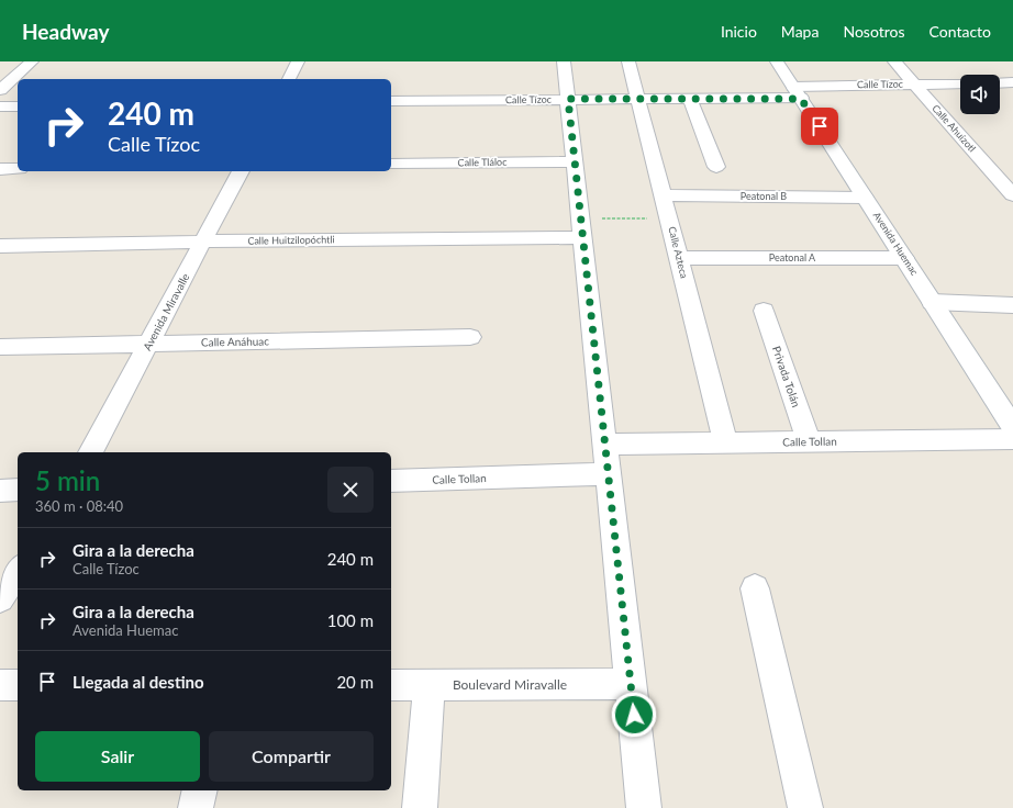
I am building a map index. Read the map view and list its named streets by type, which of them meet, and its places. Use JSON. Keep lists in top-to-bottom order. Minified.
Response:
{"streets":{"street":["Calle Tízoc","Calle Ahuízotl","Calle Tláloc","Peatonal B","Calle Huitzilopóchtli","Avenida Huemac","Calle Azteca","Peatonal A","Avenida Miravalle","Calle Anáhuac","Privada Tolán","Calle Tollan","Boulevard Miravalle"]},"crossings":[["Calle Tízoc","Calle Ahuízotl"],["Calle Tízoc","Avenida Huemac"],["Calle Tízoc","Calle Azteca"],["Peatonal B","Avenida Huemac"],["Peatonal B","Calle Azteca"],["Calle Huitzilopóchtli","Avenida Miravalle"],["Avenida Huemac","Peatonal A"],["Calle Azteca","Peatonal A"],["Calle Azteca","Calle Tollan"],["Avenida Miravalle","Calle Anáhuac"],["Privada Tolán","Calle Tollan"]],"page":{"header":"Headway","nav":["Inicio","Mapa","Nosotros","Contacto"],"turn":["240 m","Calle Tízoc"],"heading":["5 min","360 m · 08:40"],"list":[{"name":"Gira a la derecha","note":"Calle Tízoc","value":"240 m"},{"name":"Gira a la derecha","note":"Avenida Huemac","value":"100 m"},{"name":"Llegada al destino","value":"20 m"}],"buttons":["Salir","Compartir"]}}
